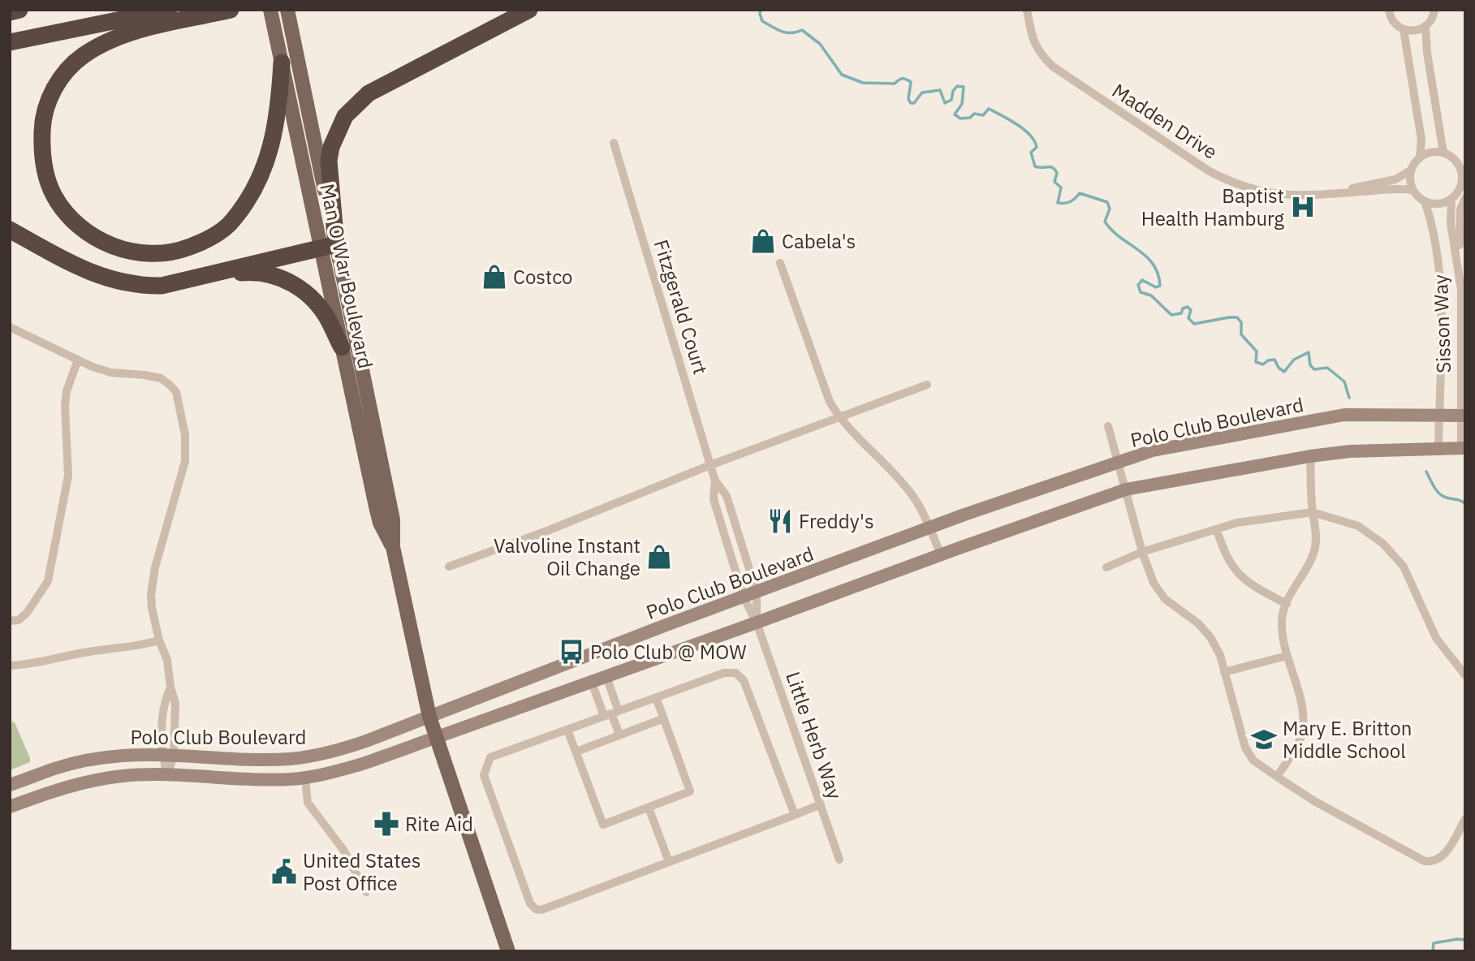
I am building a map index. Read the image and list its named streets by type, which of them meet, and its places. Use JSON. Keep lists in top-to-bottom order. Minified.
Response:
{"streets":{"main road":["Man O War Boulevard"],"street":["Madden Drive","Fitzgerald Court","Sisson Way","Polo Club Boulevard","Little Herb Way"]},"crossings":[["Madden Drive","Sisson Way"],["Man O War Boulevard","Polo Club Boulevard"],["Fitzgerald Court","Polo Club Boulevard"],["Fitzgerald Court","Little Herb Way"],["Sisson Way","Polo Club Boulevard"],["Polo Club Boulevard","Little Herb Way"]],"places":{"hospital":["Baptist Health Hamburg"],"shop":["Cabela's","Costco","Valvoline Instant Oil Change"],"restaurant":["Freddy's"],"bus stop":["Polo Club @ MOW"],"school or university":["Mary E. Britton Middle School"],"pharmacy":["Rite Aid"],"public building":["United States Post Office"]}}
